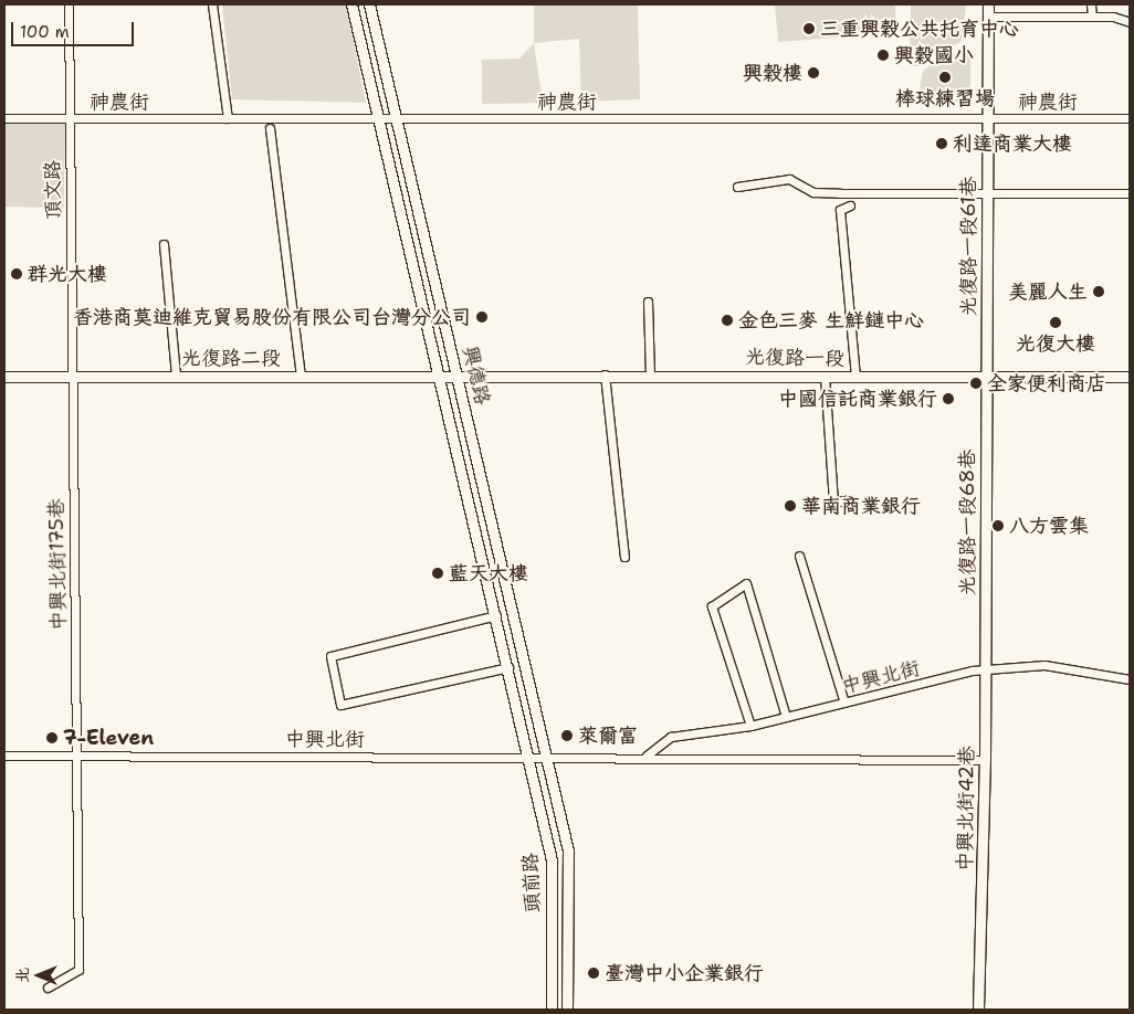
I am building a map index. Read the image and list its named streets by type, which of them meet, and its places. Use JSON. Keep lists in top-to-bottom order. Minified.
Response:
{"streets":{"street":["神農街","頂文路","光復路一段61巷","光復路二段","光復路一段","興德路","光復路一段68巷","中興北街175巷","中興北街","中興北街42巷","頭前路"]},"crossings":[["神農街","頂文路"],["神農街","光復路一段61巷"],["神農街","興德路"],["頂文路","光復路二段"],["頂文路","中興北街175巷"],["光復路一段61巷","光復路一段"],["光復路一段61巷","光復路一段68巷"],["光復路二段","光復路一段"],["光復路二段","興德路"],["光復路二段","中興北街175巷"],["光復路一段","興德路"],["光復路一段","光復路一段68巷"],["興德路","中興北街"],["興德路","頭前路"],["光復路一段68巷","中興北街"],["光復路一段68巷","中興北街42巷"],["中興北街175巷","中興北街"],["中興北街","中興北街42巷"],["中興北街","頭前路"]],"places":["三重興穀公共托育中心","興穀國小","興穀樓","棒球練習場","利達商業大樓","群光大樓","美麗人生","香港商莫迪維克貿易股份有限公司台灣分公司","金色三麥 生鮮鏈中心","光復大樓","全家便利商店","中國信託商業銀行","華南商業銀行","八方雲集","藍天大樓","萊爾富","7-Eleven","臺灣中小企業銀行"],"scale_bar":"100 m","north":"left"}
